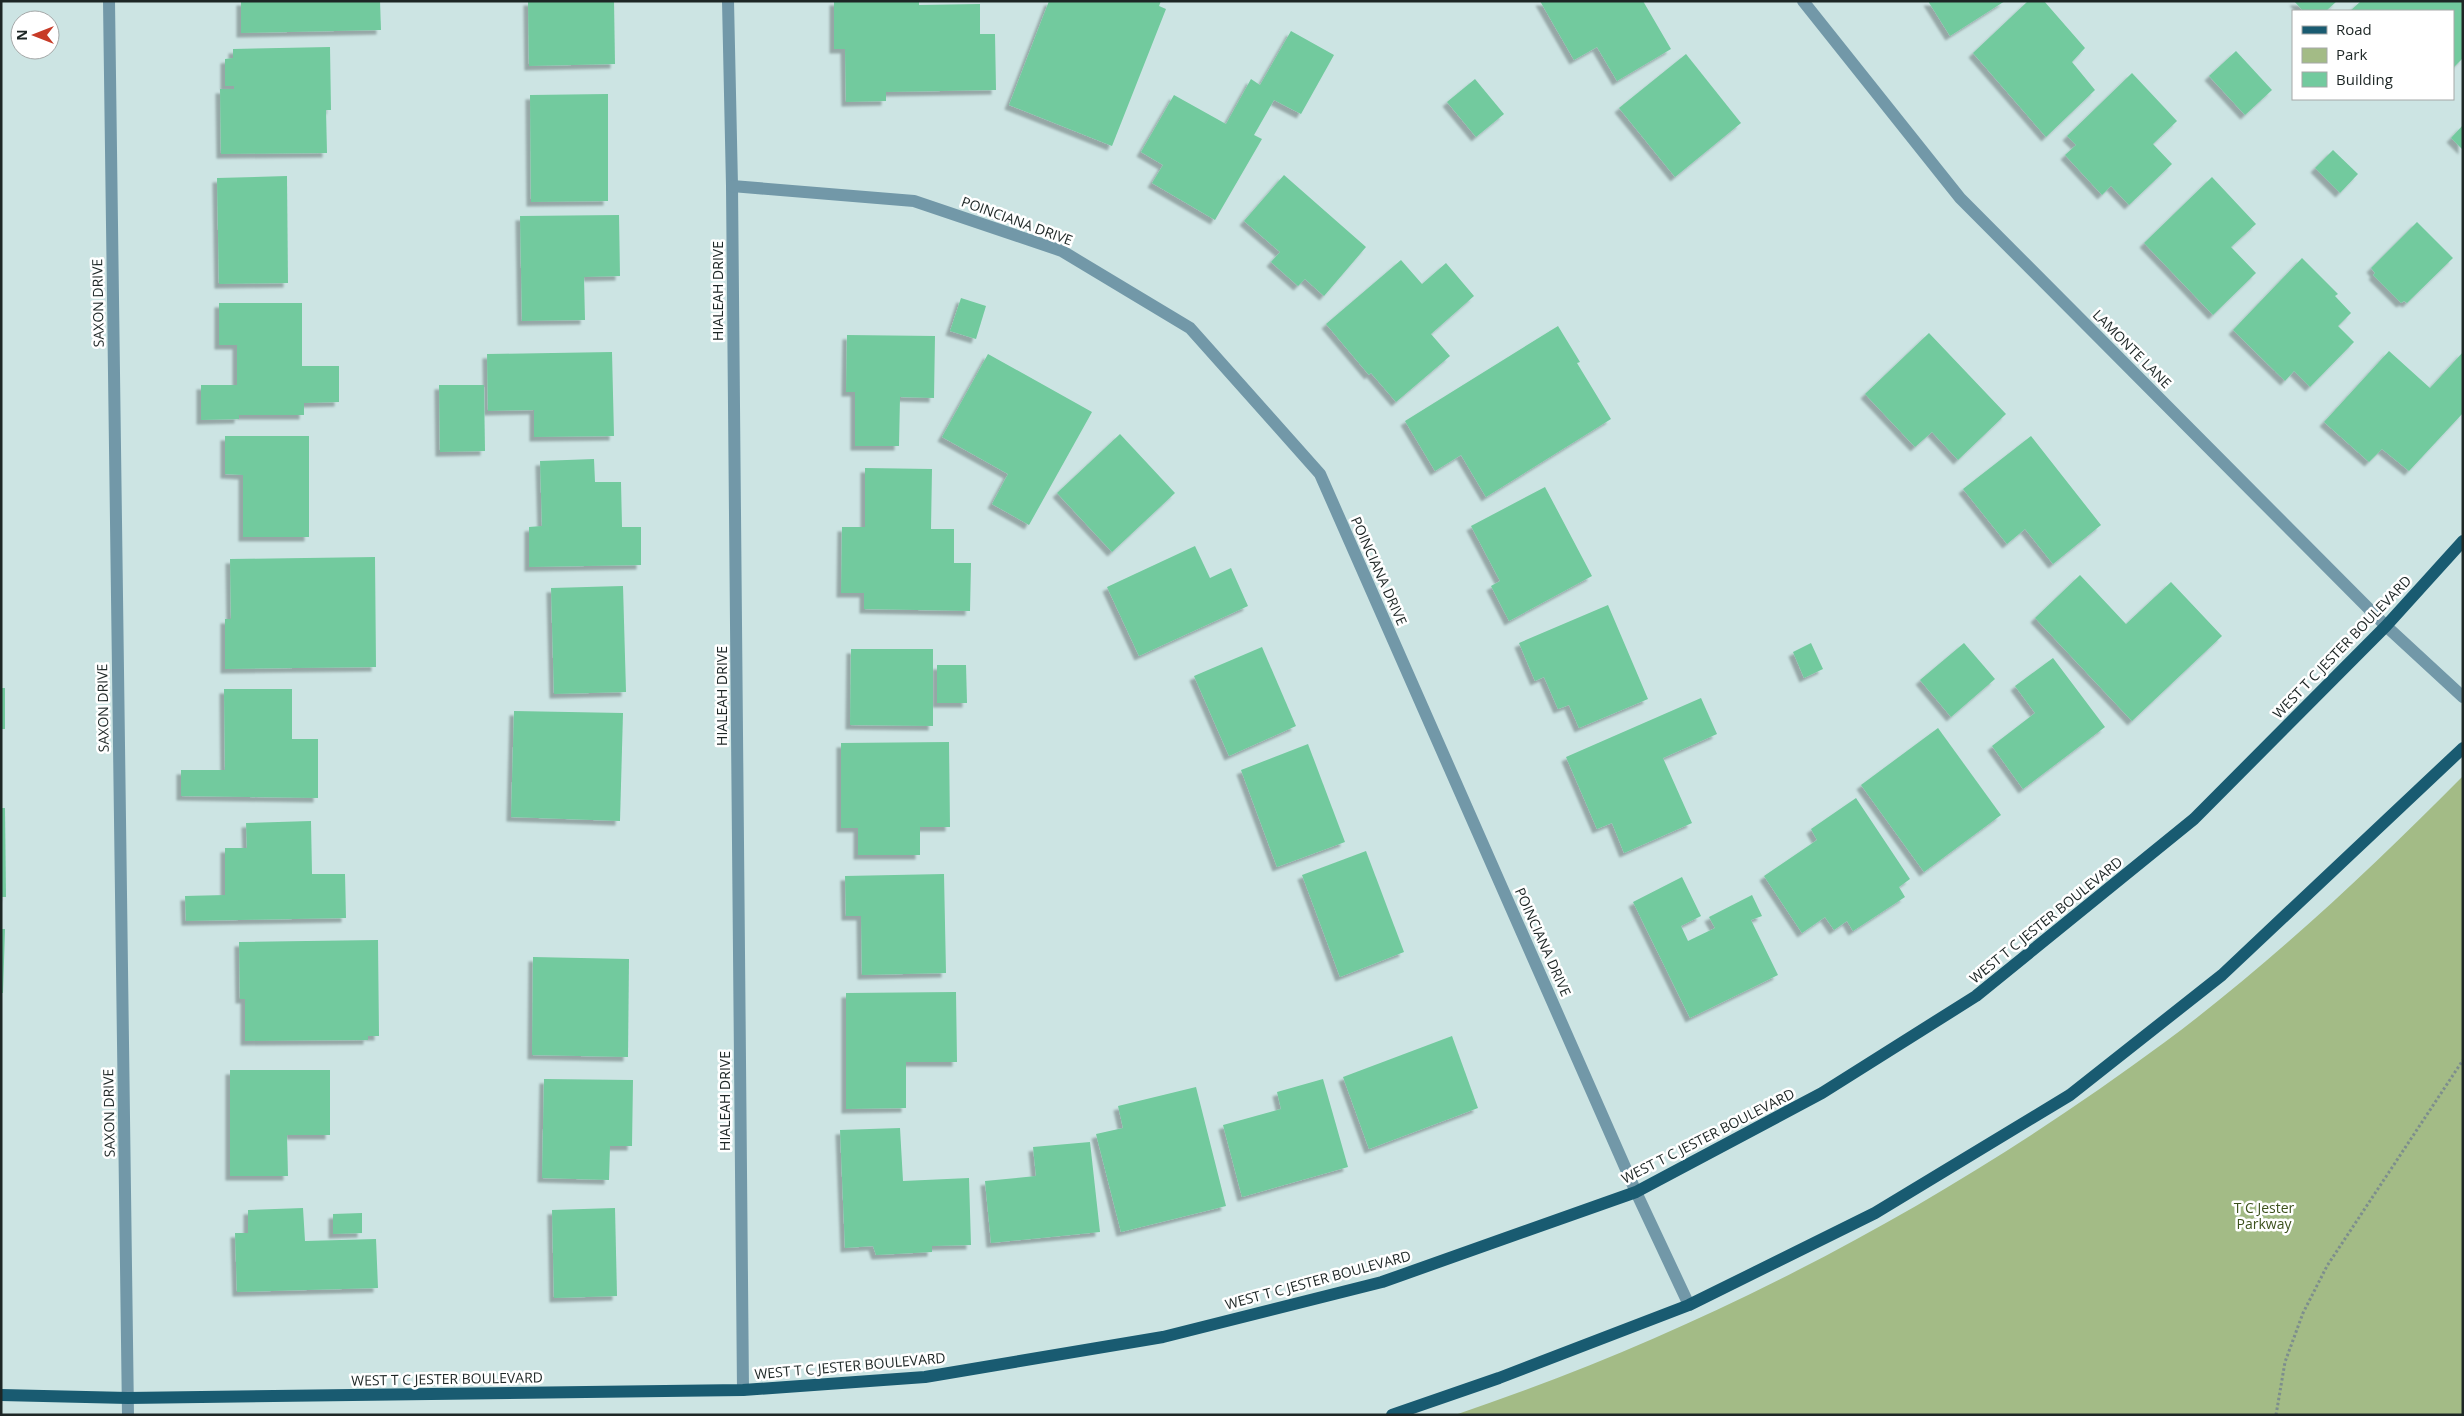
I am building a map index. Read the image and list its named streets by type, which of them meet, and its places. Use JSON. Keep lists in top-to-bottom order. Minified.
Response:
{"streets":{"main road":["WEST T C JESTER BOULEVARD"],"street":["POINCIANA DRIVE","HIALEAH DRIVE","SAXON DRIVE","LAMONTE LANE"]},"crossings":[["POINCIANA DRIVE","HIALEAH DRIVE"],["POINCIANA DRIVE","WEST T C JESTER BOULEVARD"],["HIALEAH DRIVE","WEST T C JESTER BOULEVARD"],["SAXON DRIVE","WEST T C JESTER BOULEVARD"],["LAMONTE LANE","WEST T C JESTER BOULEVARD"]],"parks":["T C Jester Parkway"],"legend":["Road","Park","Building"],"north":"left"}
